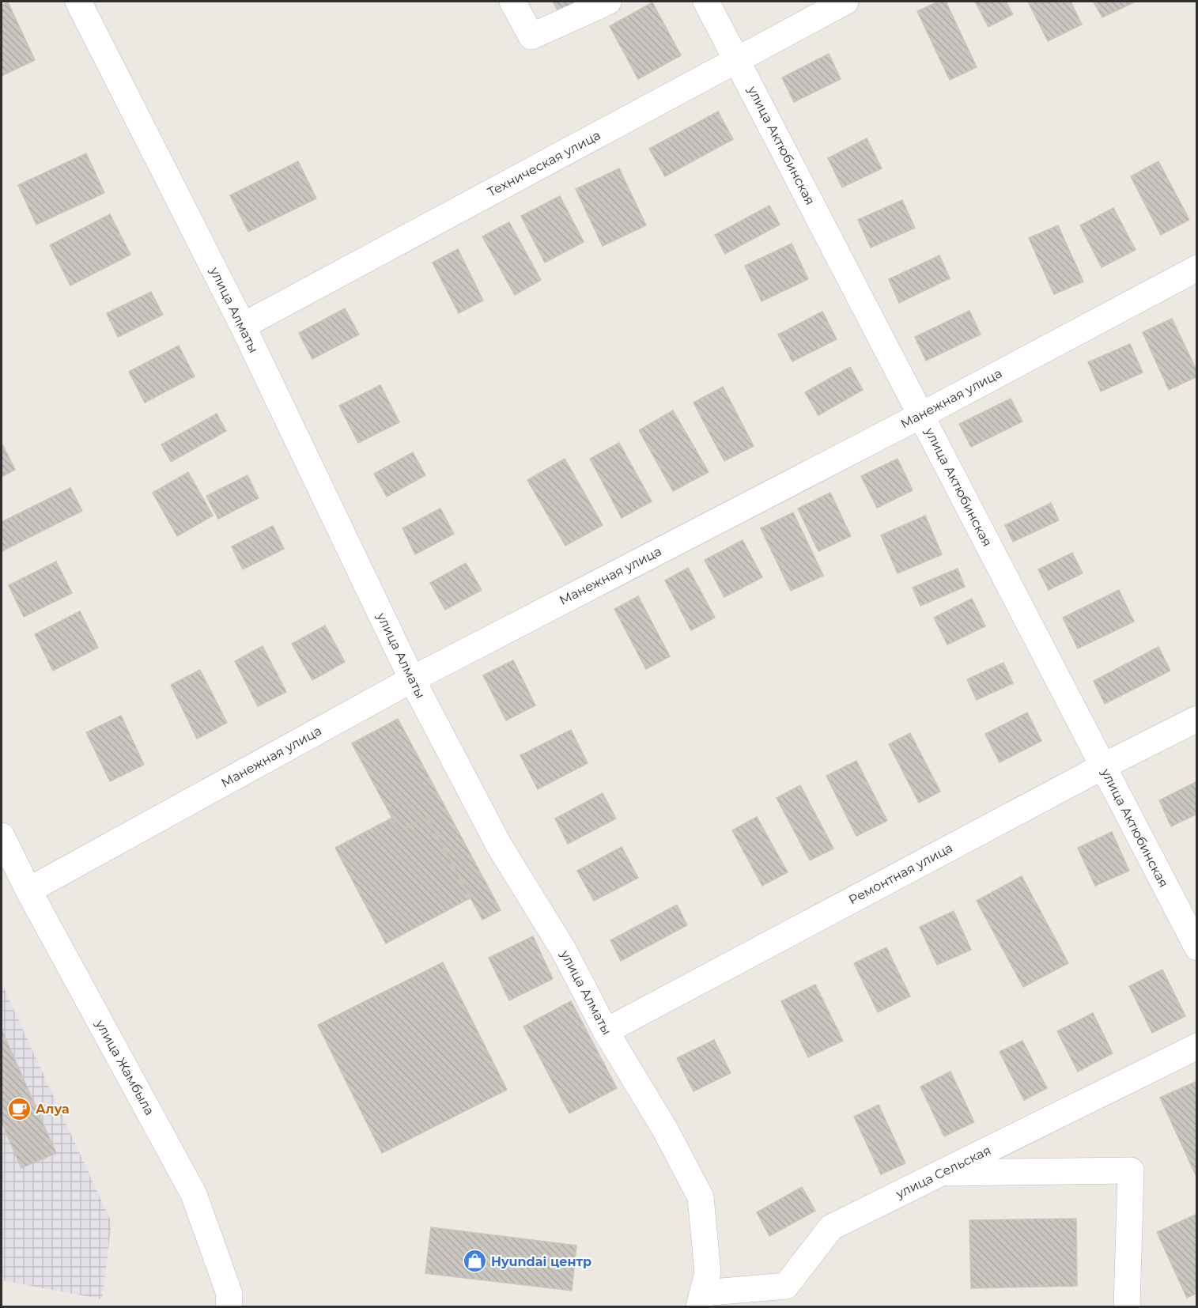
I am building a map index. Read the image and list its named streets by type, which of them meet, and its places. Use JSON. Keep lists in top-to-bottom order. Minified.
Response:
{"streets":{"street":["улица Актюбинская","Техническая улица","улица Алматы","Манежная улица","Ремонтная улица","улица Жамбыла","улица Сельская"]},"crossings":[["улица Актюбинская","Техническая улица"],["улица Актюбинская","Манежная улица"],["улица Актюбинская","Ремонтная улица"],["Техническая улица","улица Алматы"],["улица Алматы","Манежная улица"],["улица Алматы","Ремонтная улица"],["улица Алматы","улица Сельская"],["Манежная улица","улица Жамбыла"]],"places":{"cafe":["Алуа"],"shop":["Hyundai центр"]}}
